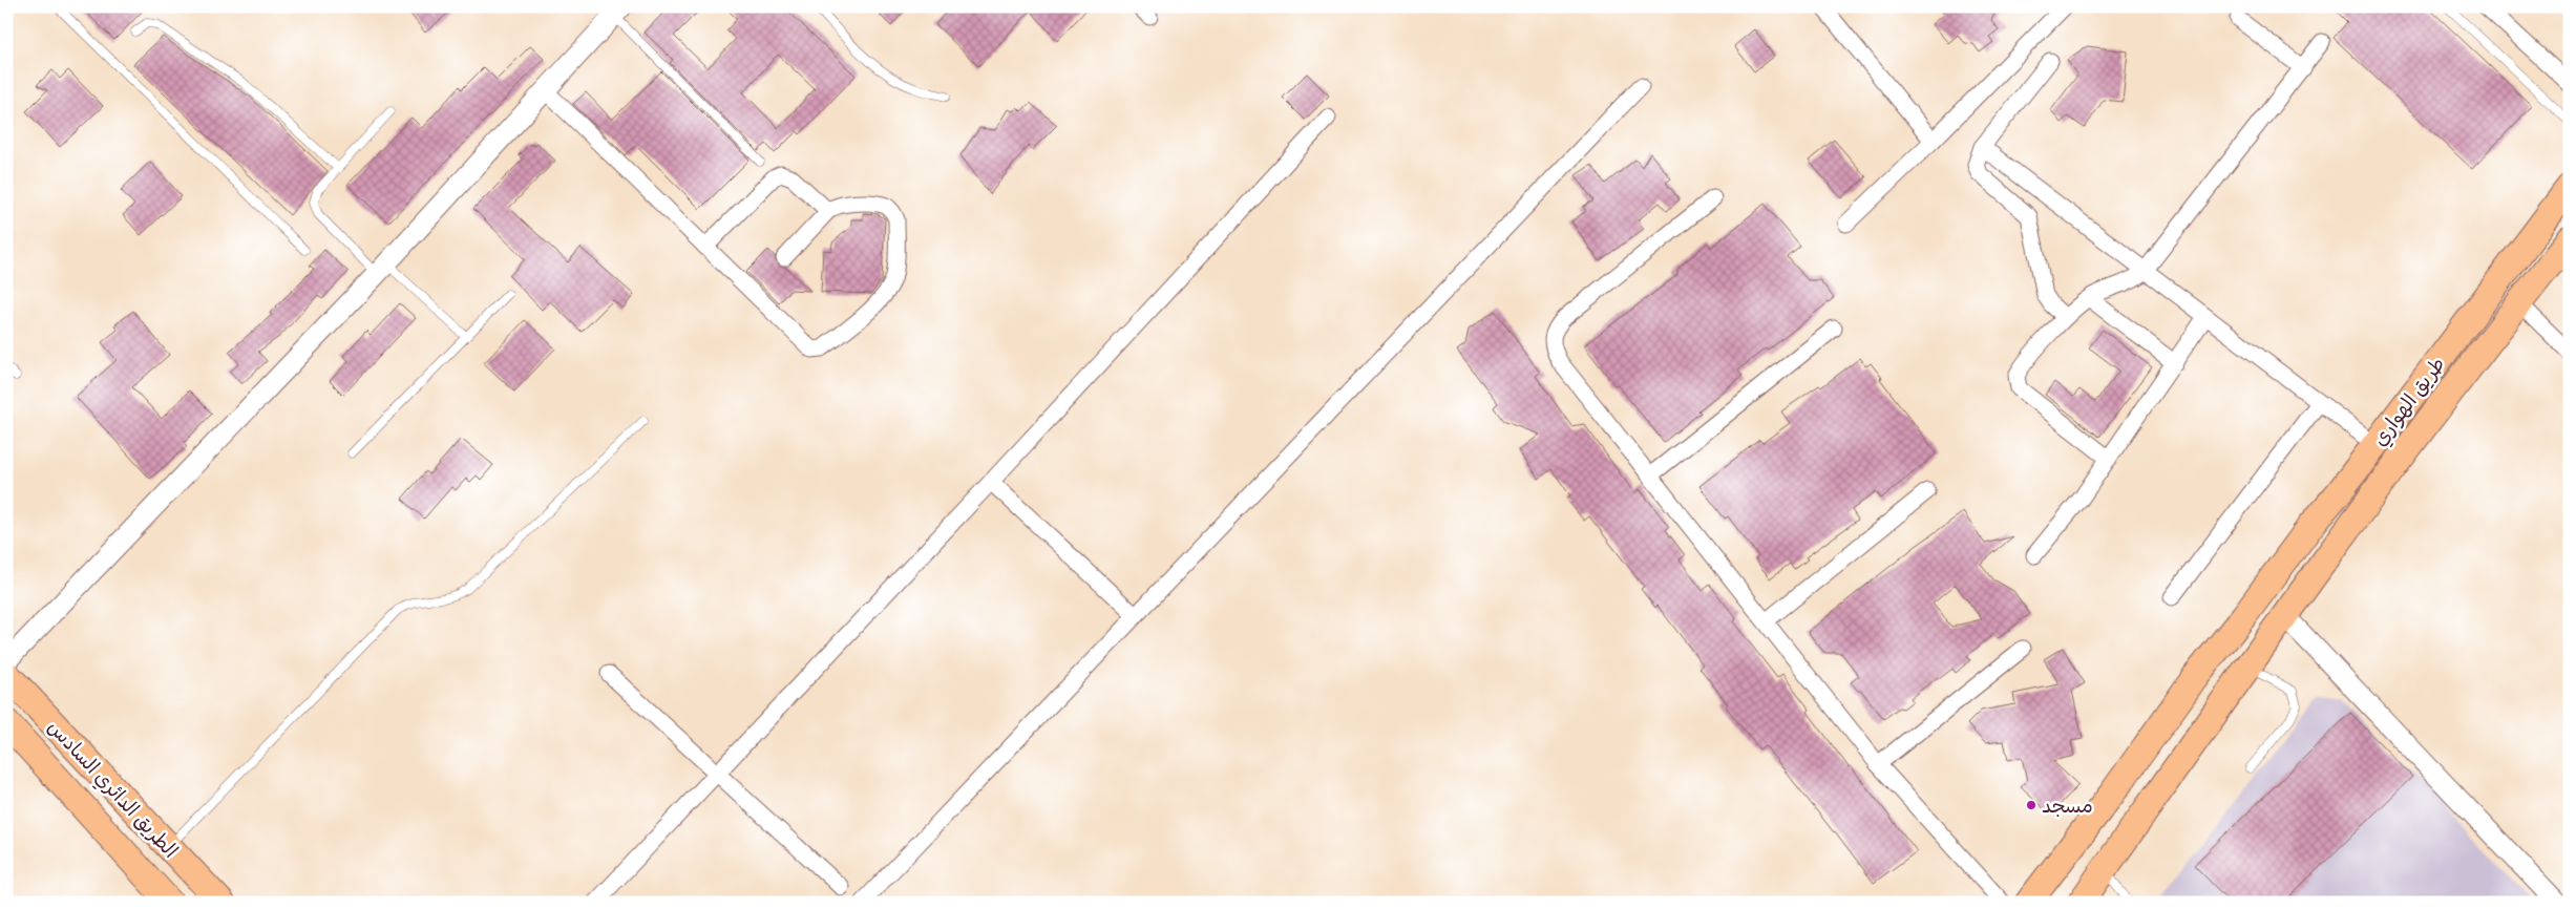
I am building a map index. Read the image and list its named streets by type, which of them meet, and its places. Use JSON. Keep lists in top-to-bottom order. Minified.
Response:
{"streets":{"highway":["طريق الهواري","الطريق الدائري السادس"]},"places":["مسجد"]}
